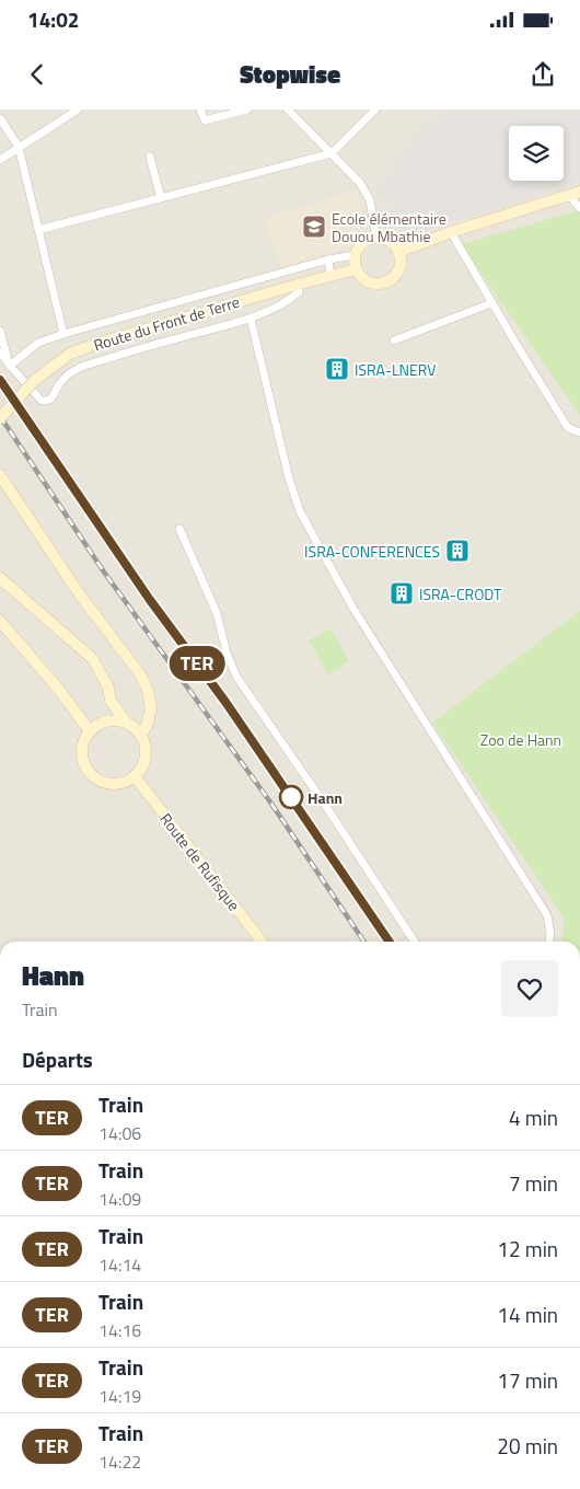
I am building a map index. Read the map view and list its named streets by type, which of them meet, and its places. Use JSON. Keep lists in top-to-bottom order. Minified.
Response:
{"streets":{"main road":["Route du Front de Terre","Route de Rufisque"]},"parks":["Zoo de Hann"],"places":{"school or university":["Ecole élémentaire Douou Mbathie"],"building":["ISRA-LNERV","ISRA-CONFERENCES","ISRA-CRODT"],"other":["Hann"]},"page":{"status":"14:02","header":"Stopwise","on_map":"TER","heading":[["Hann","Train"],"Départs"],"list":[{"mark":"TER","name":"Train","note":"14:06","value":"4 min"},{"mark":"TER","name":"Train","note":"14:09","value":"7 min"},{"mark":"TER","name":"Train","note":"14:14","value":"12 min"},{"mark":"TER","name":"Train","note":"14:16","value":"14 min"},{"mark":"TER","name":"Train","note":"14:19","value":"17 min"},{"mark":"TER","name":"Train","note":"14:22","value":"20 min"}]}}
